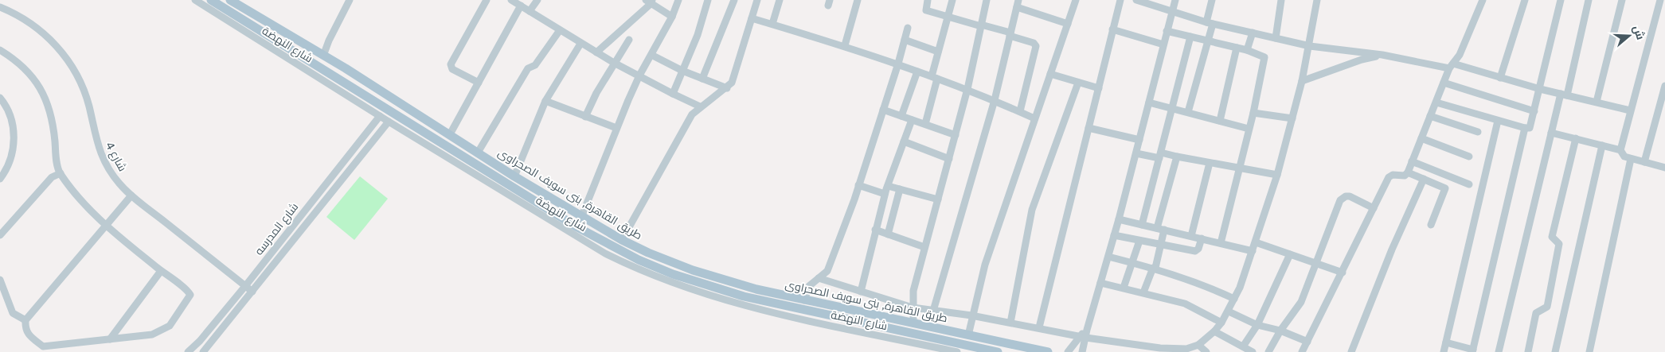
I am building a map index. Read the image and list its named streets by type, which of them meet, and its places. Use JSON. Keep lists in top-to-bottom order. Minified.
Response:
{"streets":{"main road":["طريق القاهرة, بنى سويف الصحراوى"],"street":["شارع النهضة","شارع 4","شارع المدرسه"]},"crossings":[["شارع النهضة","طريق القاهرة, بنى سويف الصحراوى"],["شارع النهضة","شارع المدرسه"],["شارع 4","شارع المدرسه"]],"north":"right"}
